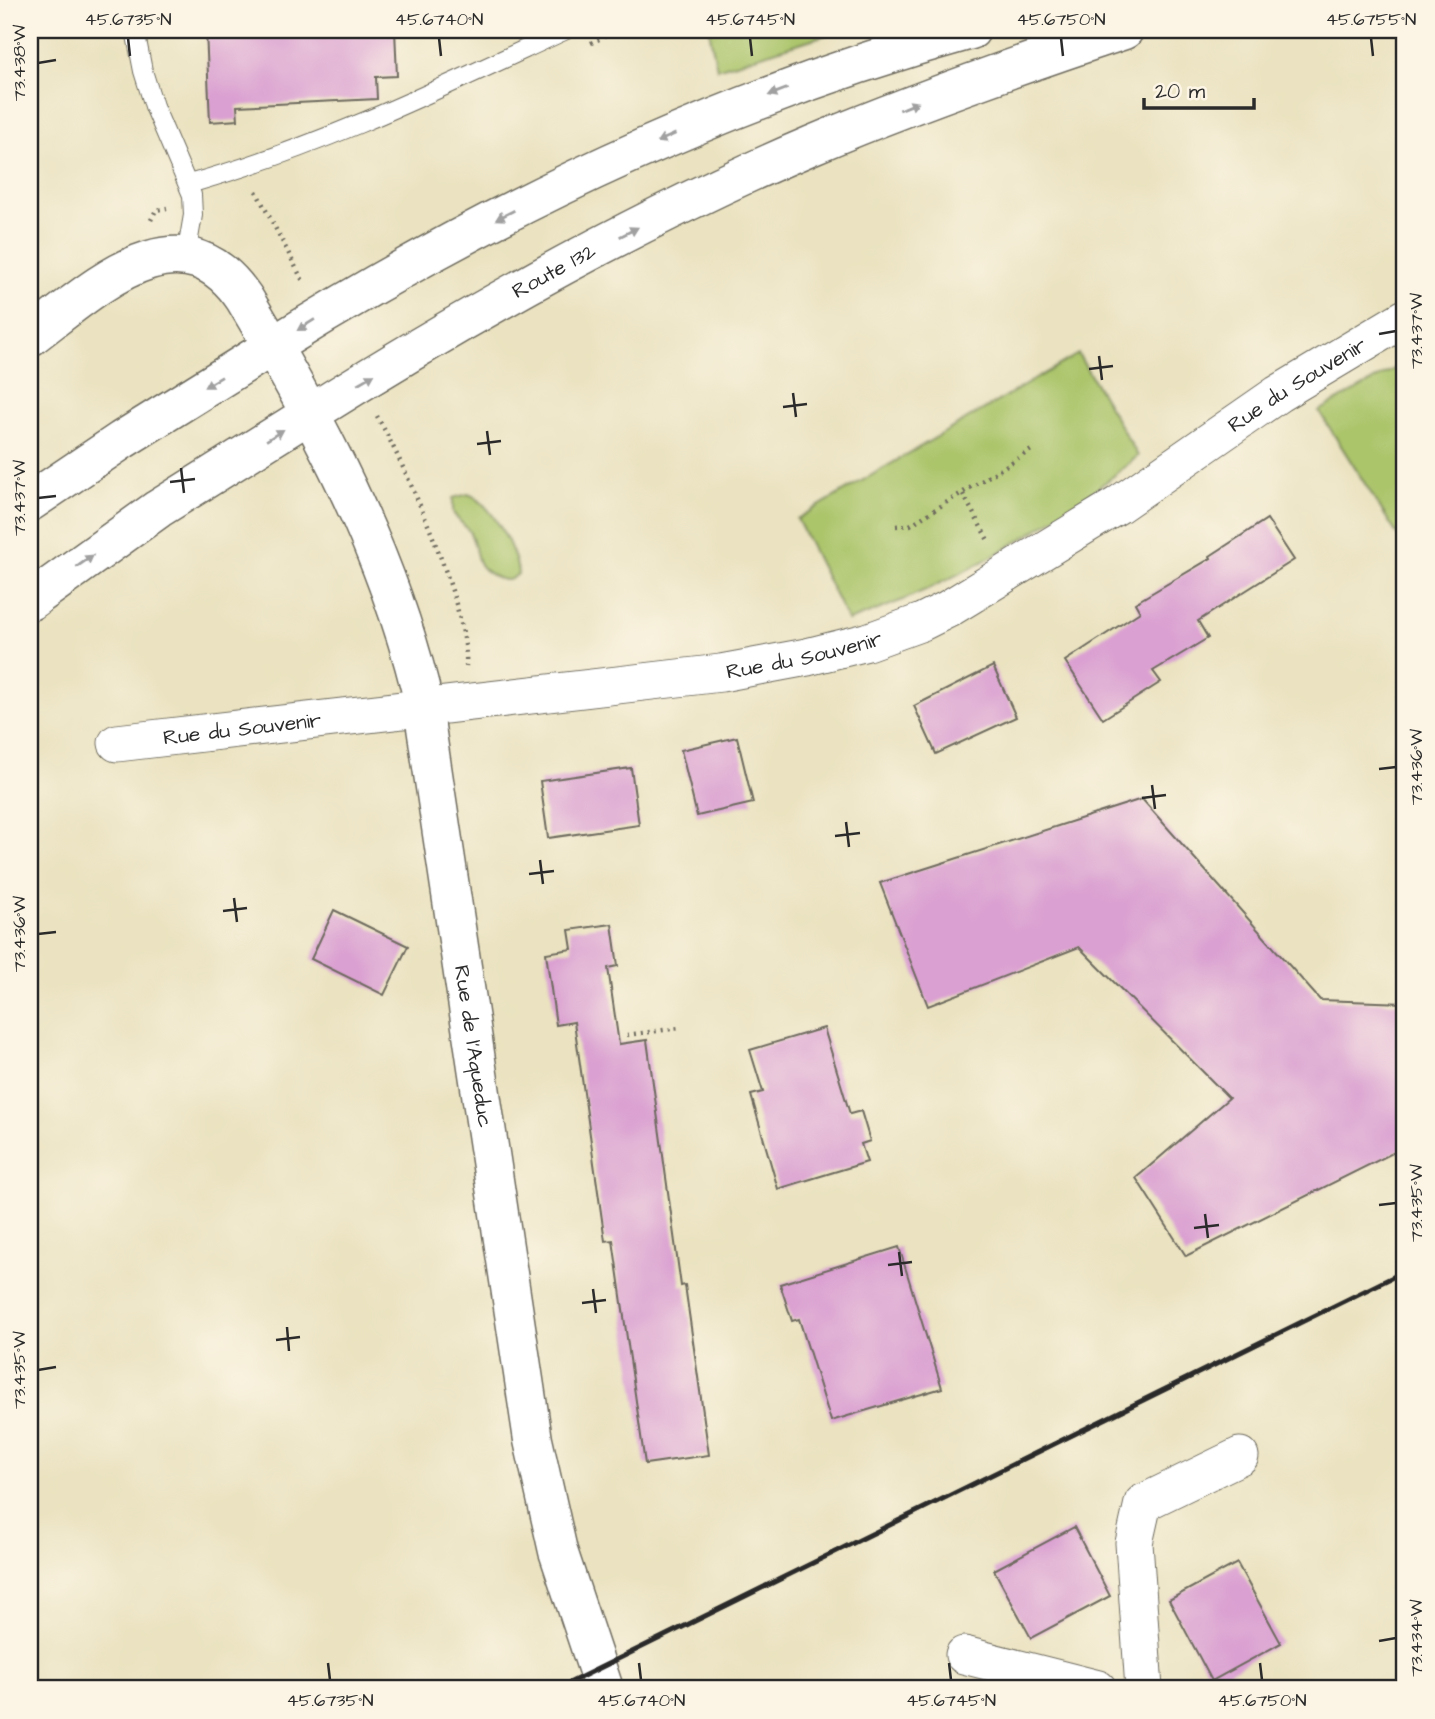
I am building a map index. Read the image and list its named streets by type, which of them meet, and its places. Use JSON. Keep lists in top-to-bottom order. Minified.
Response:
{"streets":{"main road":["Route 132","Rue de l'Aqueduc"],"street":["Rue du Souvenir"]},"crossings":[["Route 132","Rue de l'Aqueduc"],["Rue du Souvenir","Rue de l'Aqueduc"]],"scale_bar":"20 m","coordinates":["45.6735°N","45.6740°N","45.6745°N","45.6750°N","45.6755°N","73.438°W","73.437°W","73.436°W","73.435°W","73.434°W"]}
